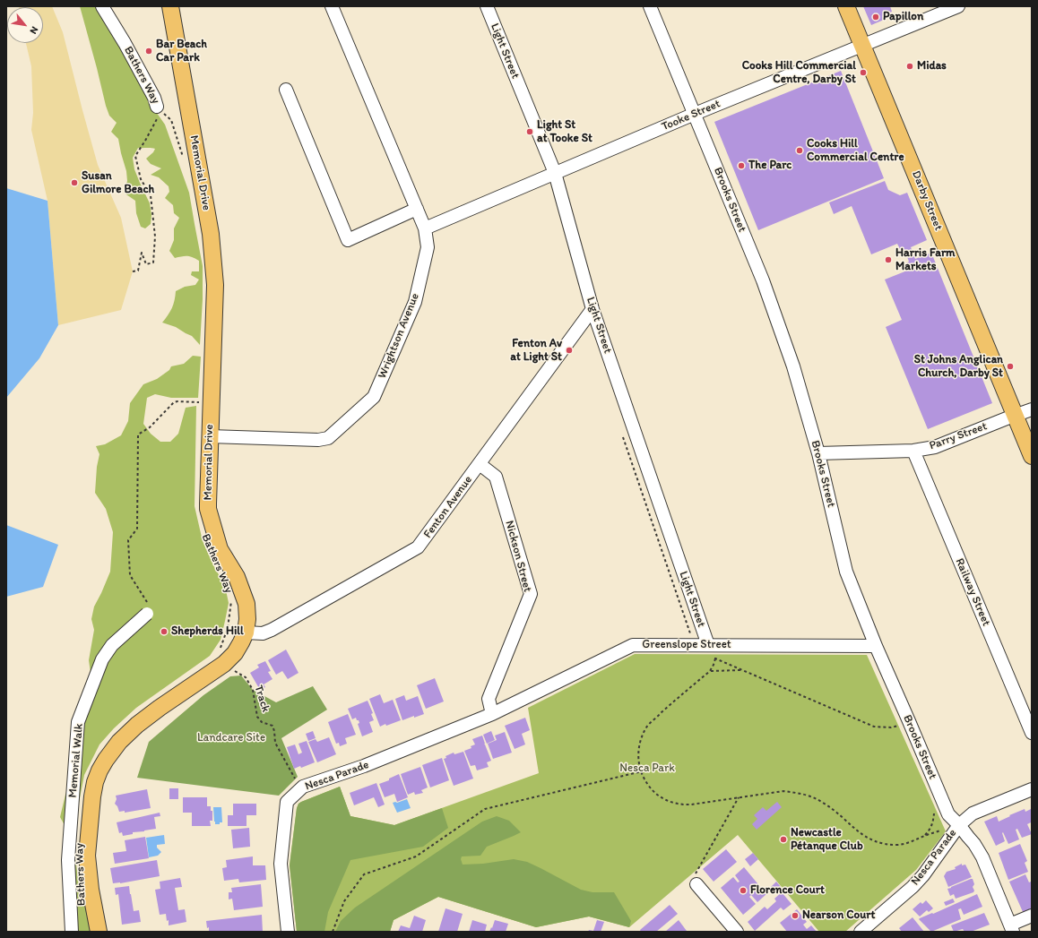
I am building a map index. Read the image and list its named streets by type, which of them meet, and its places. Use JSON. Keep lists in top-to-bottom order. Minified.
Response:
{"streets":{"main road":["Memorial Drive","Darby Street"],"street":["Light Street","Bathers Way","Tooke Street","Brooks Street","Wrightson Avenue","Parry Street","Fenton Avenue","Nickson Street","Railway Street","Greenslope Street","Memorial Walk","Nesca Parade"],"path":["Track"]},"crossings":[["Light Street","Tooke Street"],["Light Street","Fenton Avenue"],["Light Street","Greenslope Street"],["Tooke Street","Brooks Street"],["Tooke Street","Darby Street"],["Tooke Street","Wrightson Avenue"],["Memorial Drive","Wrightson Avenue"],["Memorial Drive","Fenton Avenue"],["Brooks Street","Parry Street"],["Brooks Street","Greenslope Street"],["Brooks Street","Nesca Parade"],["Darby Street","Parry Street"],["Parry Street","Railway Street"],["Fenton Avenue","Nickson Street"],["Nickson Street","Greenslope Street"],["Nickson Street","Nesca Parade"],["Greenslope Street","Nesca Parade"],["Track","Nesca Parade"]],"parks":["Landcare Site","Nesca Park"],"places":["Papillon","Bar Beach Car Park","Midas","Cooks Hill Commercial Centre, Darby St","Light St at Tooke St","Cooks Hill Commercial Centre","The Parc","Susan Gilmore Beach","Harris Farm Markets","Fenton Av at Light St","St Johns Anglican Church, Darby St","Shepherds Hill","Newcastle Pétanque Club","Florence Court","Nearson Court"],"north":"bottom right"}
